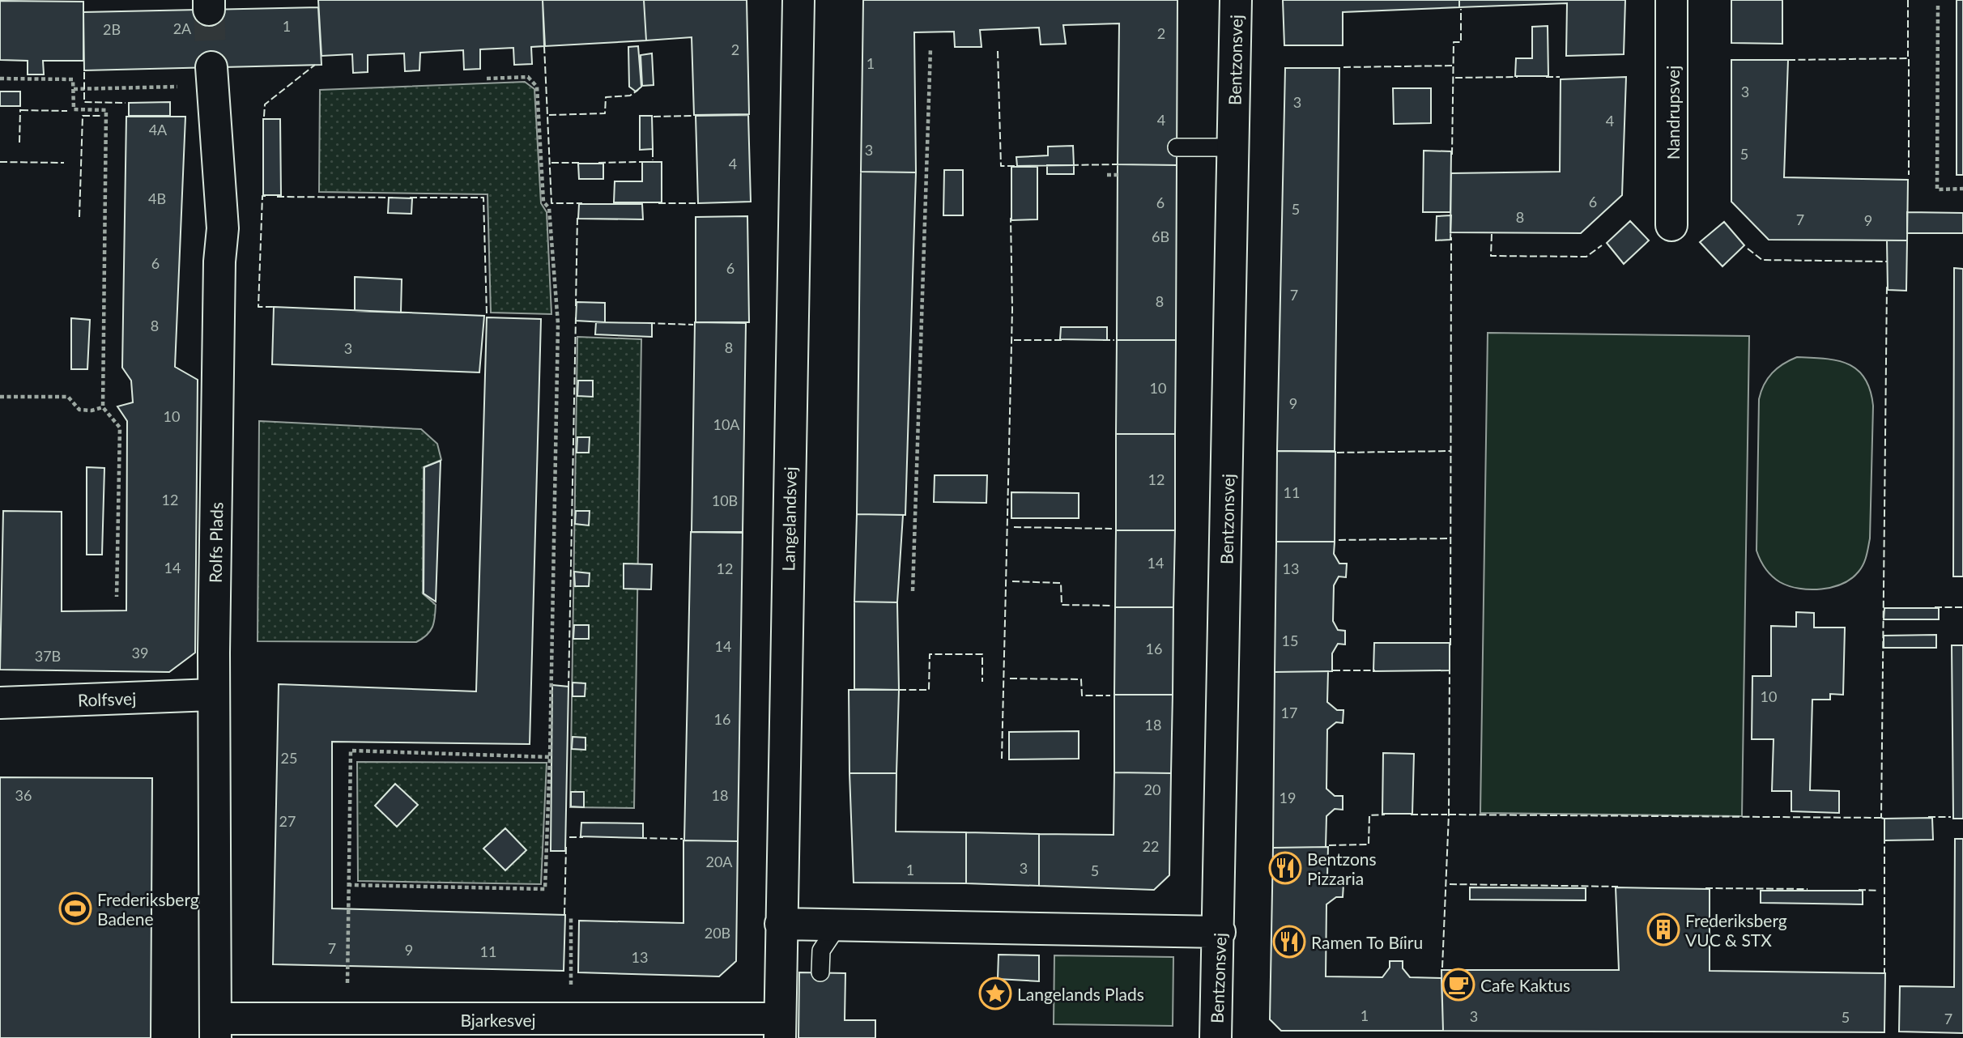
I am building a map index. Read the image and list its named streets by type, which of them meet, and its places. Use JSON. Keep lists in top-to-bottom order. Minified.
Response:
{"streets":{"street":["Bentzonsvej","Nandrupsvej","Langelandsvej","Rolfs Plads","Rolfsvej","Bjarkesvej"]},"crossings":[["Langelandsvej","Bjarkesvej"],["Rolfs Plads","Rolfsvej"],["Rolfs Plads","Bjarkesvej"]],"places":{"restaurant":["Bentzons Pizzaria","Ramen To Bíiru"],"sports":["Frederiksberg Badene"],"building":["Frederiksberg VUC & STX"],"cafe":["Cafe Kaktus"],"place":["Langelands Plads"]},"house_numbers":["1","2A","2B","2","2","1","3","3","4","4","4A","3","5","4","4B","6","6","5","8","7","9","6B","6","6","7","8","8","8","3","10","9","10","10A","12","11","12","10B","14","14","12","13","15","14","16","39","37B","10","17","16","18","25","20","36","18","19","27","22","20A","3","1","5","20B","7","9","11","13","1","3","5","7"]}
